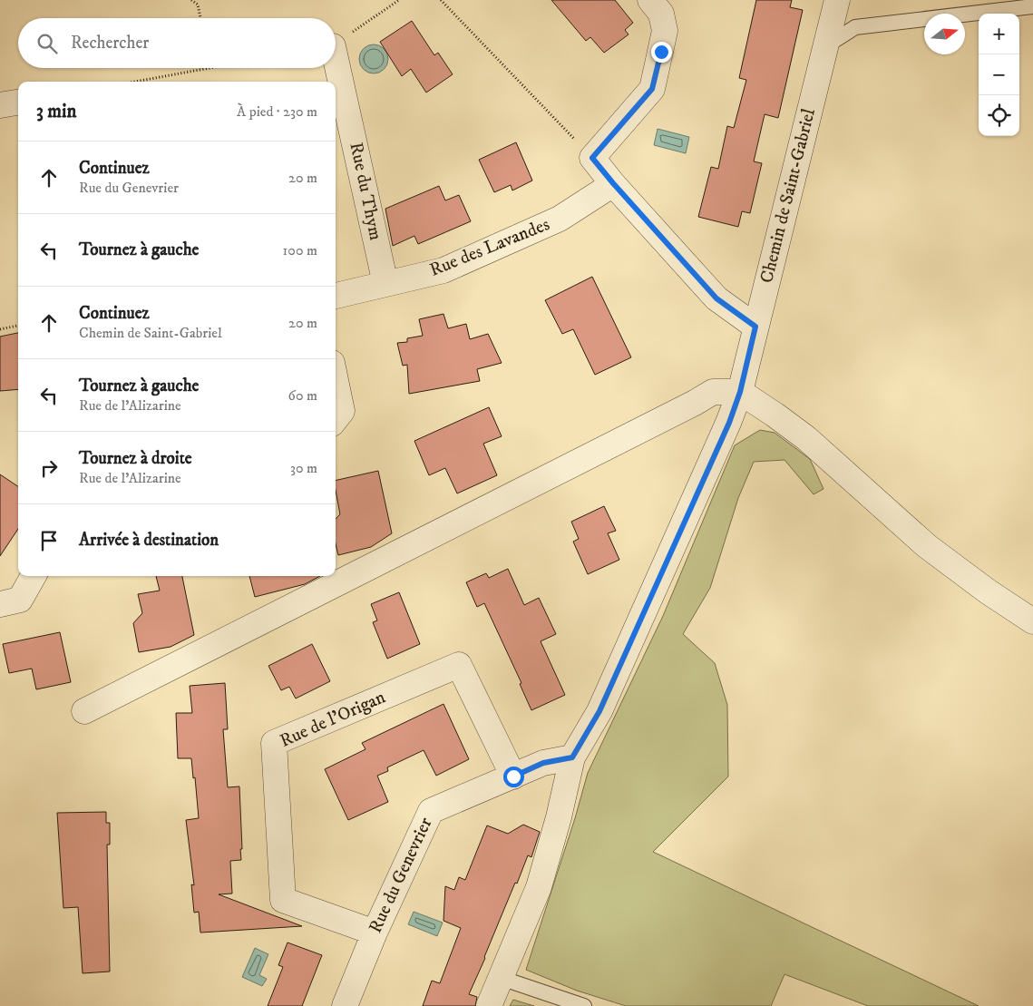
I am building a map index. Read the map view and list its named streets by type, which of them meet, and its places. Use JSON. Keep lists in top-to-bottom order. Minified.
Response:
{"streets":{"street":["Rue du Thym","Chemin de Saint-Gabriel","Rue des Lavandes","Rue de l'Origan","Rue du Genevrier"]},"crossings":[["Rue du Thym","Rue des Lavandes"],["Chemin de Saint-Gabriel","Rue du Genevrier"],["Rue de l'Origan","Rue du Genevrier"]],"north":"right","page":{"map_buttons":["+","−"],"search":"Rechercher","heading":["3 min","À pied · 230 m"],"list":[["Continuez","Rue du Genevrier","20 m"],["Tournez à gauche","100 m"],["Continuez","Chemin de Saint-Gabriel","20 m"],["Tournez à gauche","Rue de l'Alizarine","60 m"],["Tournez à droite","Rue de l'Alizarine","30 m"],"Arrivée à destination"]}}
